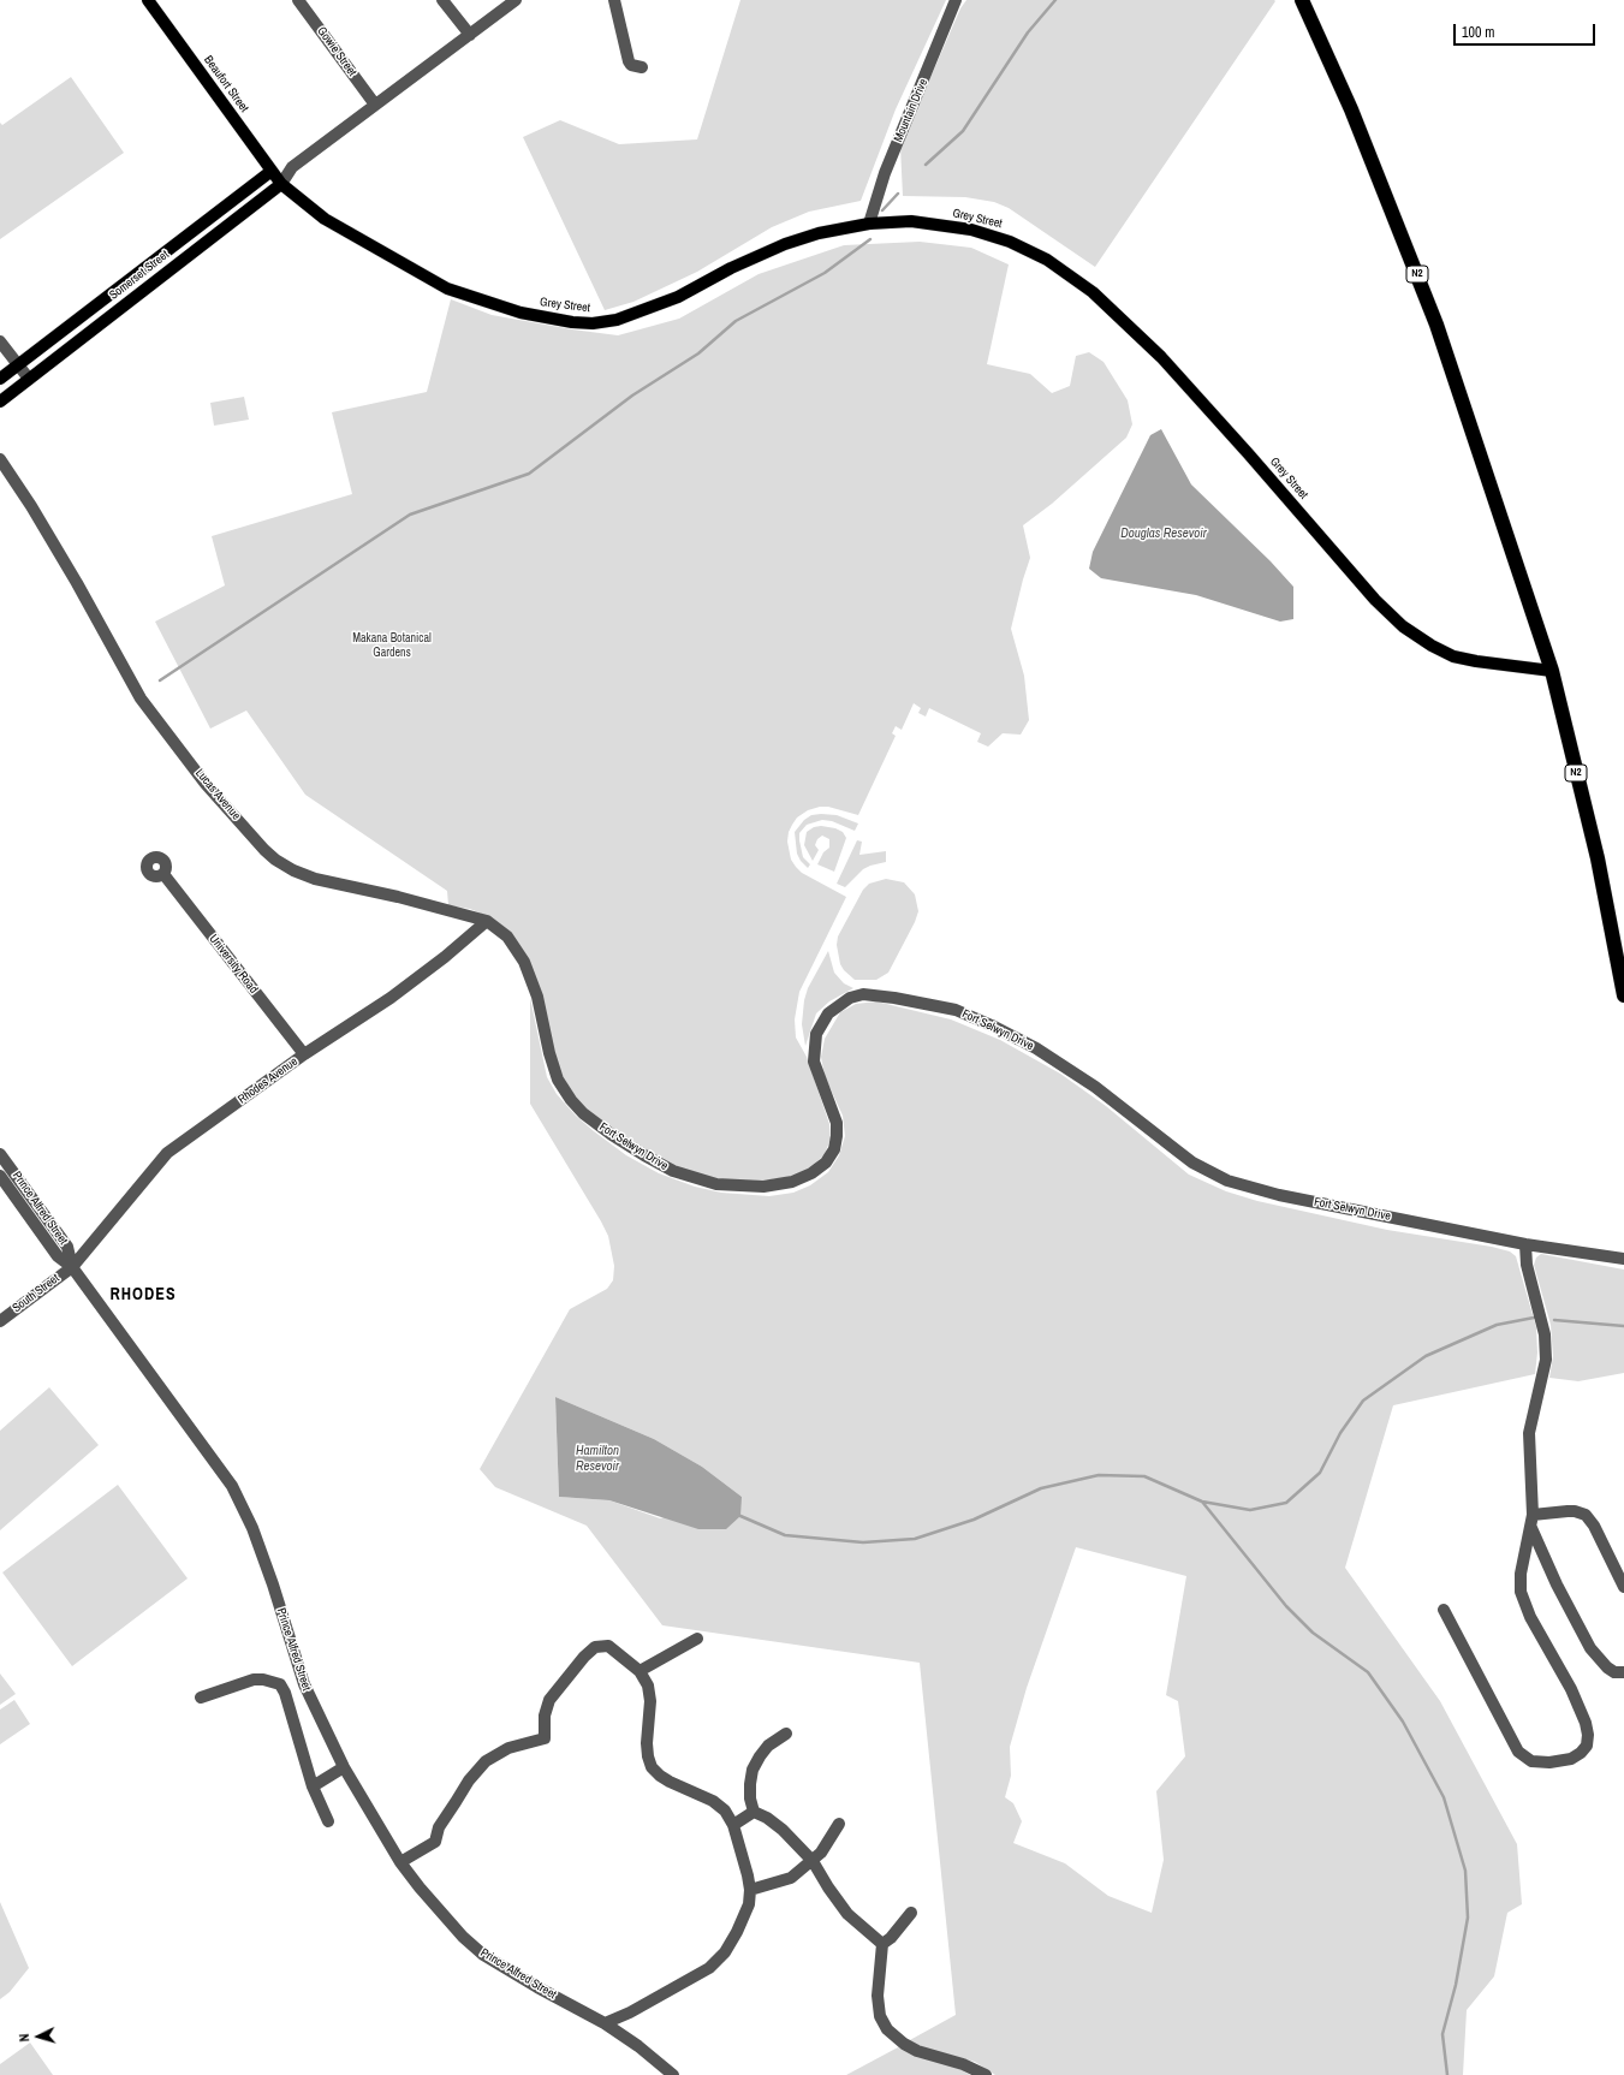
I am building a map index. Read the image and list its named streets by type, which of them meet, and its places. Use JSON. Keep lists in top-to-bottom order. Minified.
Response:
{"streets":{"highway":["N2"],"main road":["Beaufort Street","Grey Street","Somerset Street"],"street":["Gowie Street","Mountain Drive","Lucas Avenue","University Road","Fort Selwyn Drive","Rhodes Avenue","Prince Alfred Street","South Street"]},"crossings":[["Gowie Street","Somerset Street"],["Beaufort Street","Grey Street"],["Beaufort Street","Somerset Street"],["Mountain Drive","Grey Street"],["Grey Street","N2"],["Grey Street","Somerset Street"],["Lucas Avenue","Fort Selwyn Drive"],["Lucas Avenue","Rhodes Avenue"],["University Road","Rhodes Avenue"],["Rhodes Avenue","Prince Alfred Street"],["Rhodes Avenue","South Street"],["Prince Alfred Street","South Street"]],"districts":["RHODES"],"water":["Douglas Resevoir","Hamilton Resevoir"],"parks":["Makana Botanical Gardens"],"scale_bar":"100 m","north":"left"}
